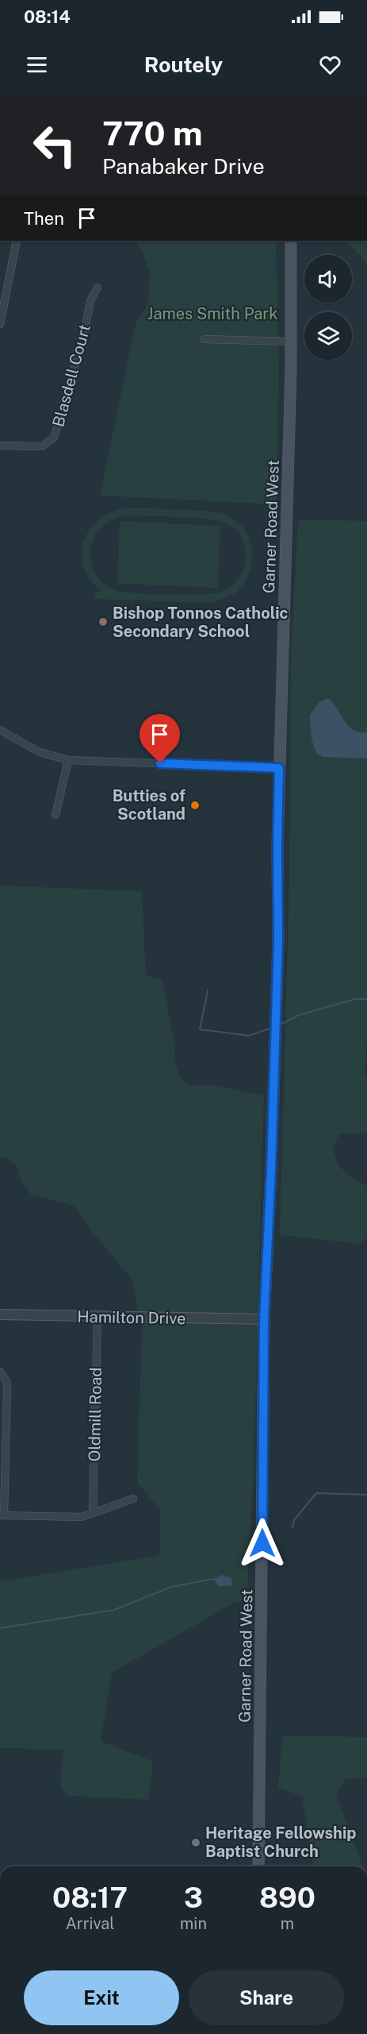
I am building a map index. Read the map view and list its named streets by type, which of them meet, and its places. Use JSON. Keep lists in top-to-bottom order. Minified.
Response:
{"streets":{"main road":["Garner Road West"],"street":["Blasdell Court","Hamilton Drive","Oldmill Road"]},"crossings":[["Garner Road West","Hamilton Drive"],["Hamilton Drive","Oldmill Road"]],"parks":["James Smith Park"],"places":["Bishop Tonnos Catholic Secondary School","Butties of Scotland","Heritage Fellowship Baptist Church"],"page":{"status":"08:14","header":"Routely","turn":["770 m","Panabaker Drive"],"then":"Then","eta":["08:17","Arrival","3","min","890","m"],"buttons":["Exit","Share"]}}
